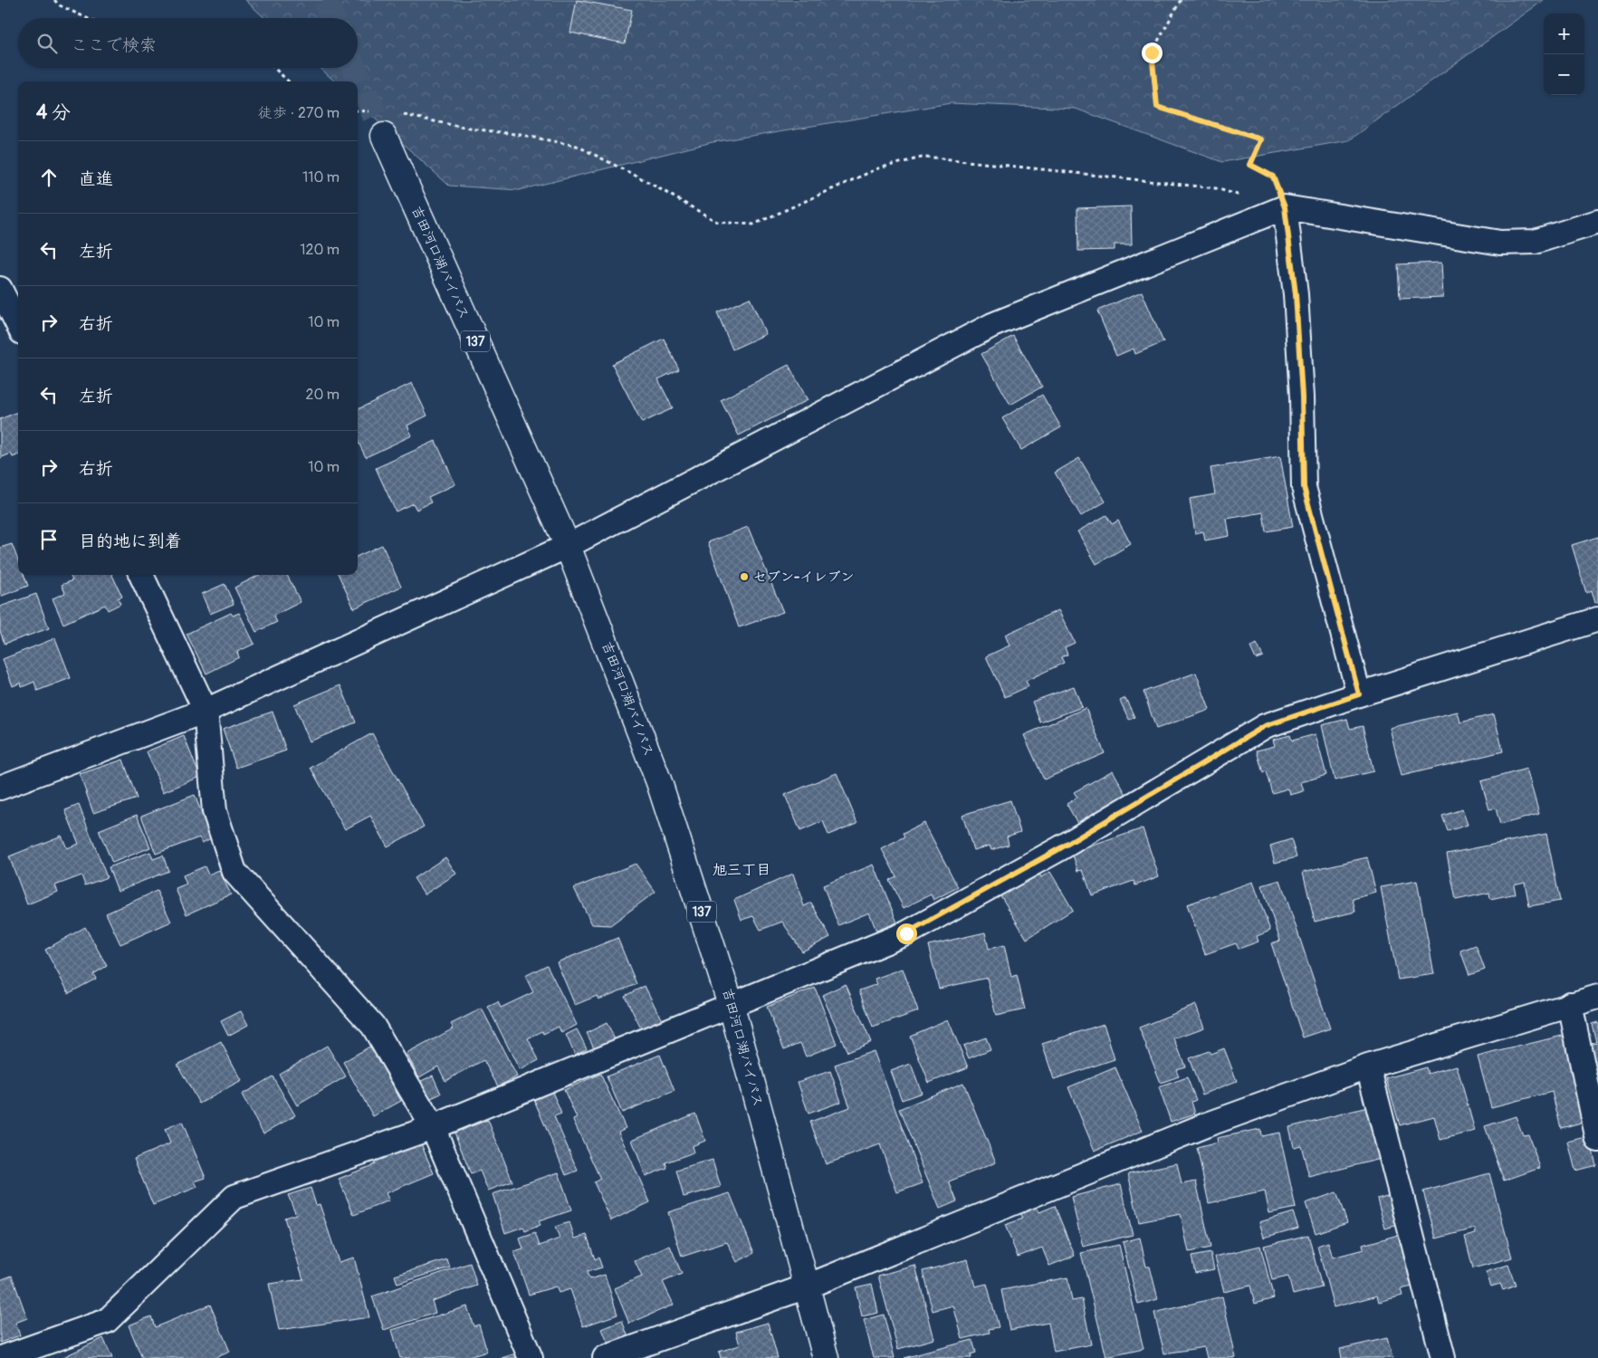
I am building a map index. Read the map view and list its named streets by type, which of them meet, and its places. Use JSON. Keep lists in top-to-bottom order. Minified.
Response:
{"streets":{"main road":["吉田河口湖バイパス","137"]},"districts":["旭三丁目"],"places":["セブン-イレブン"],"page":{"map_buttons":["+","−"],"search":"ここで検索","heading":["4 分","徒歩 · 270 m"],"list":[["直進","110 m"],["左折","120 m"],["右折","10 m"],["左折","20 m"],["右折","10 m"],"目的地に到着"]}}
